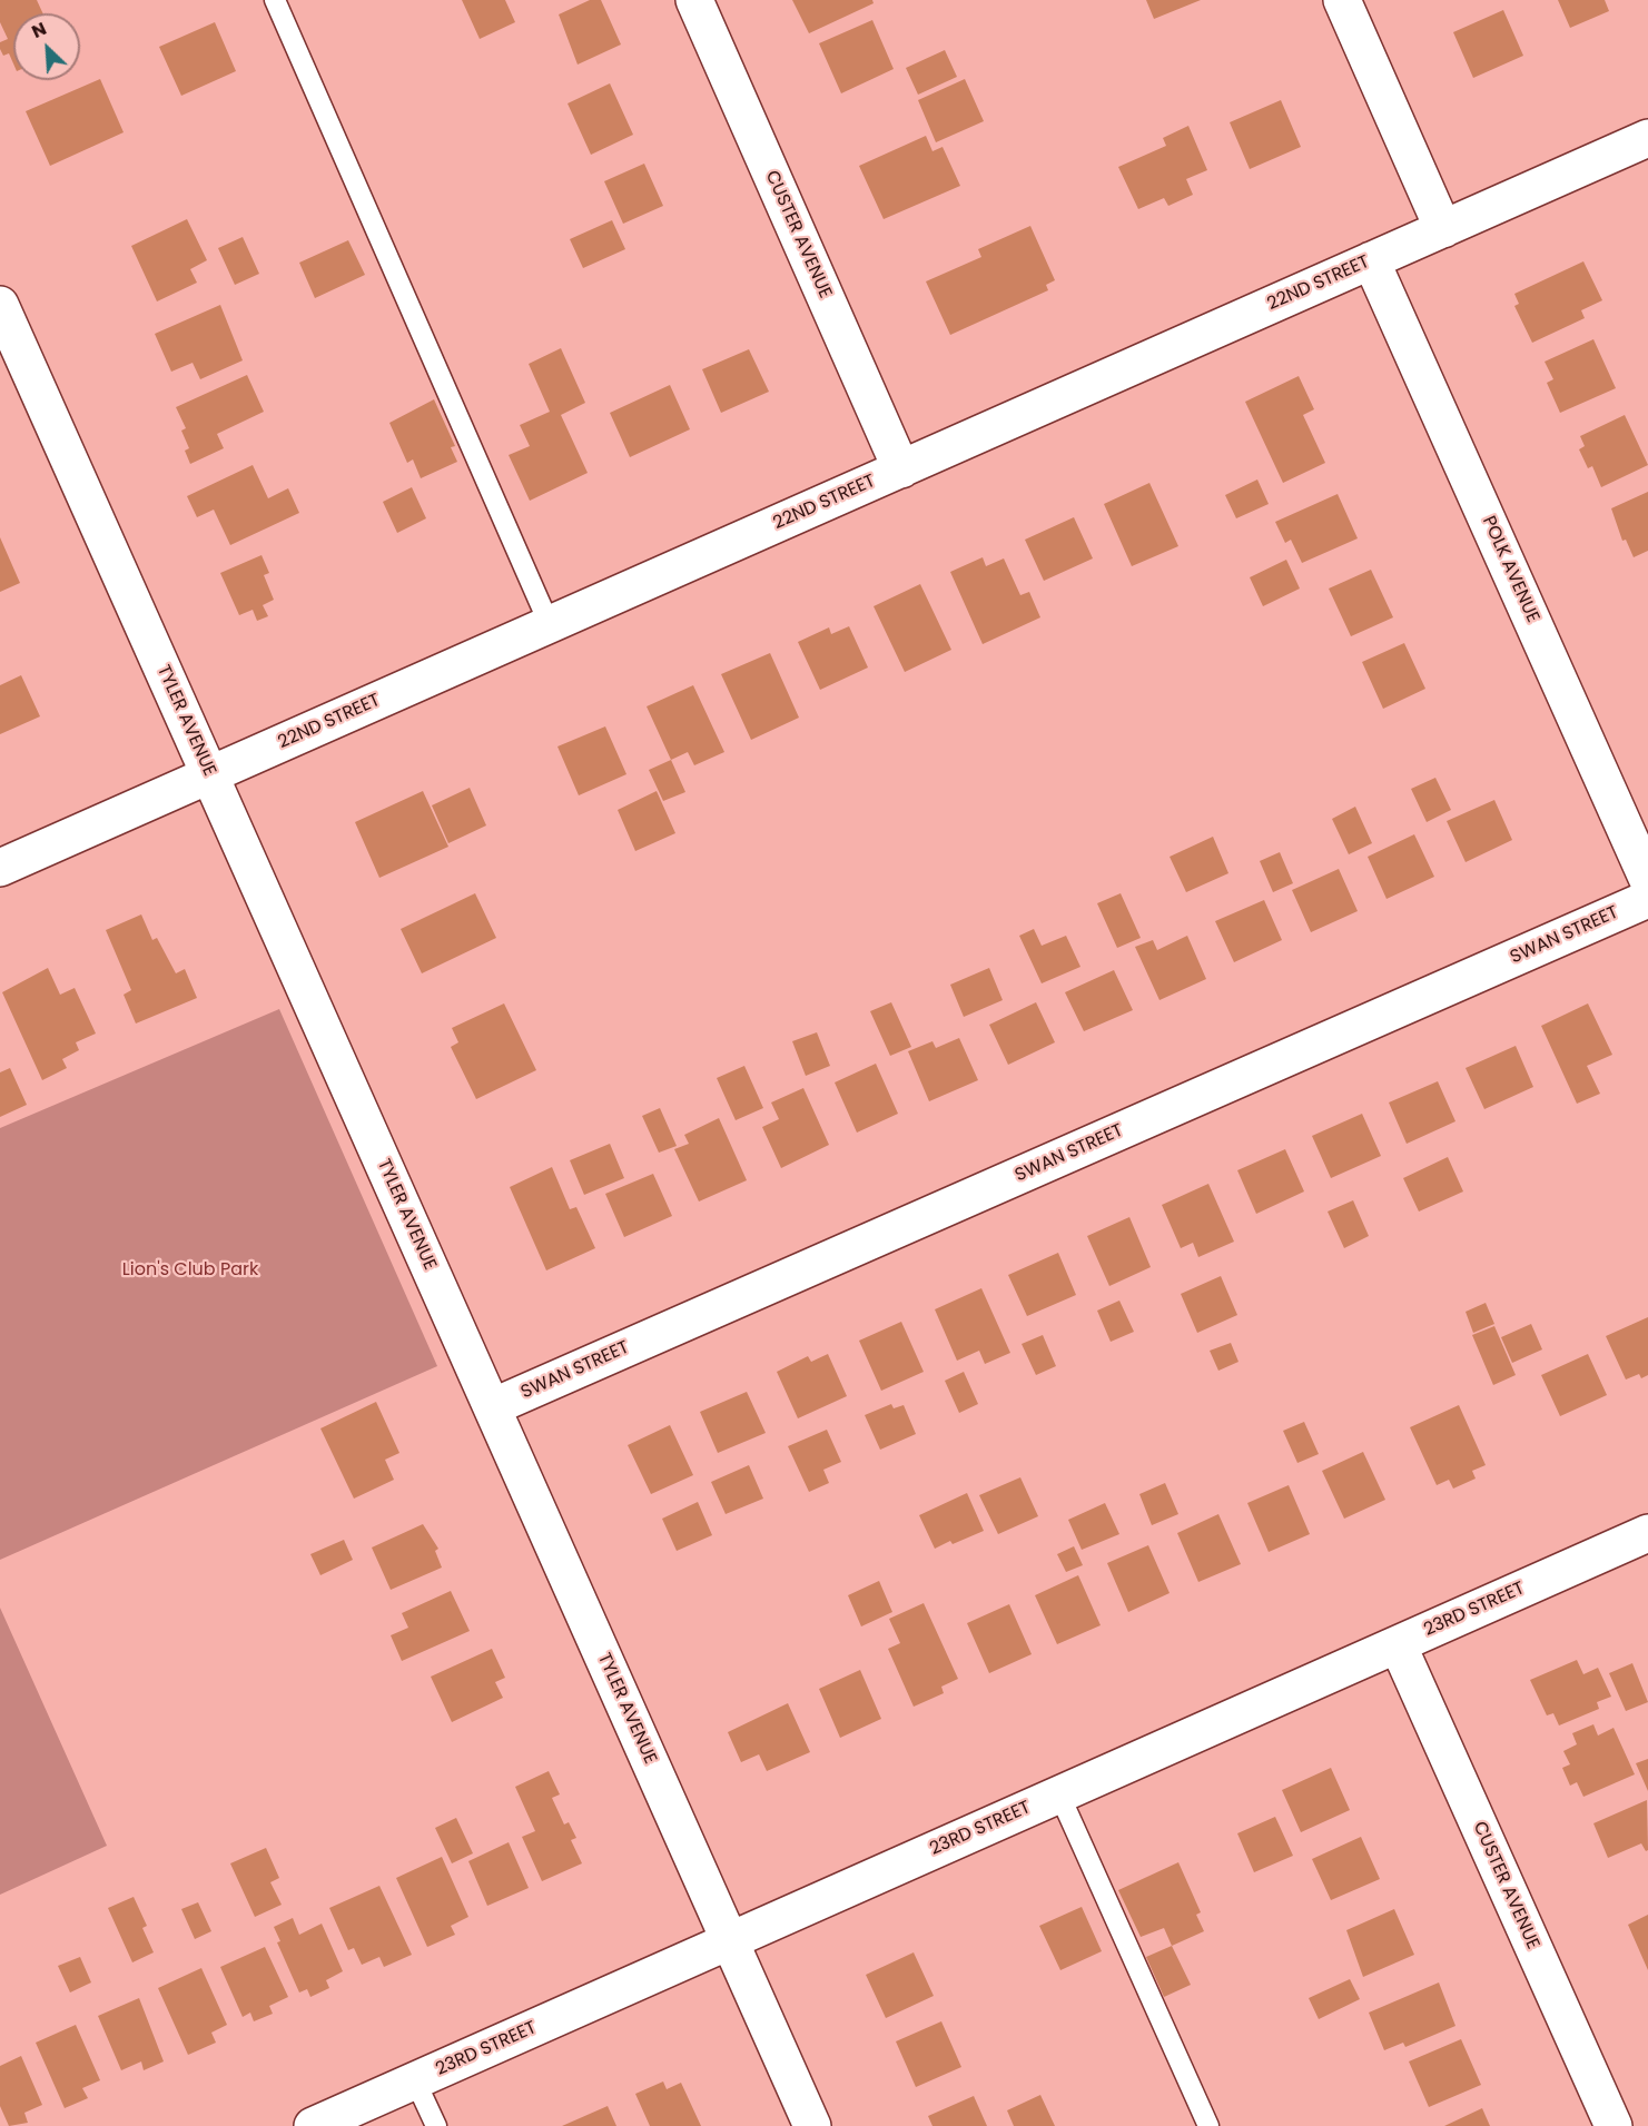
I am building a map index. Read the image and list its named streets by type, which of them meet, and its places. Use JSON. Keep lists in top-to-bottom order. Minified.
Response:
{"streets":{"street":["CUSTER AVENUE","22ND STREET","POLK AVENUE","TYLER AVENUE","SWAN STREET","23RD STREET"]},"crossings":[["CUSTER AVENUE","22ND STREET"],["CUSTER AVENUE","23RD STREET"],["22ND STREET","POLK AVENUE"],["22ND STREET","TYLER AVENUE"],["TYLER AVENUE","SWAN STREET"],["TYLER AVENUE","23RD STREET"]],"parks":["Lion's Club Park"],"north":"top left"}
